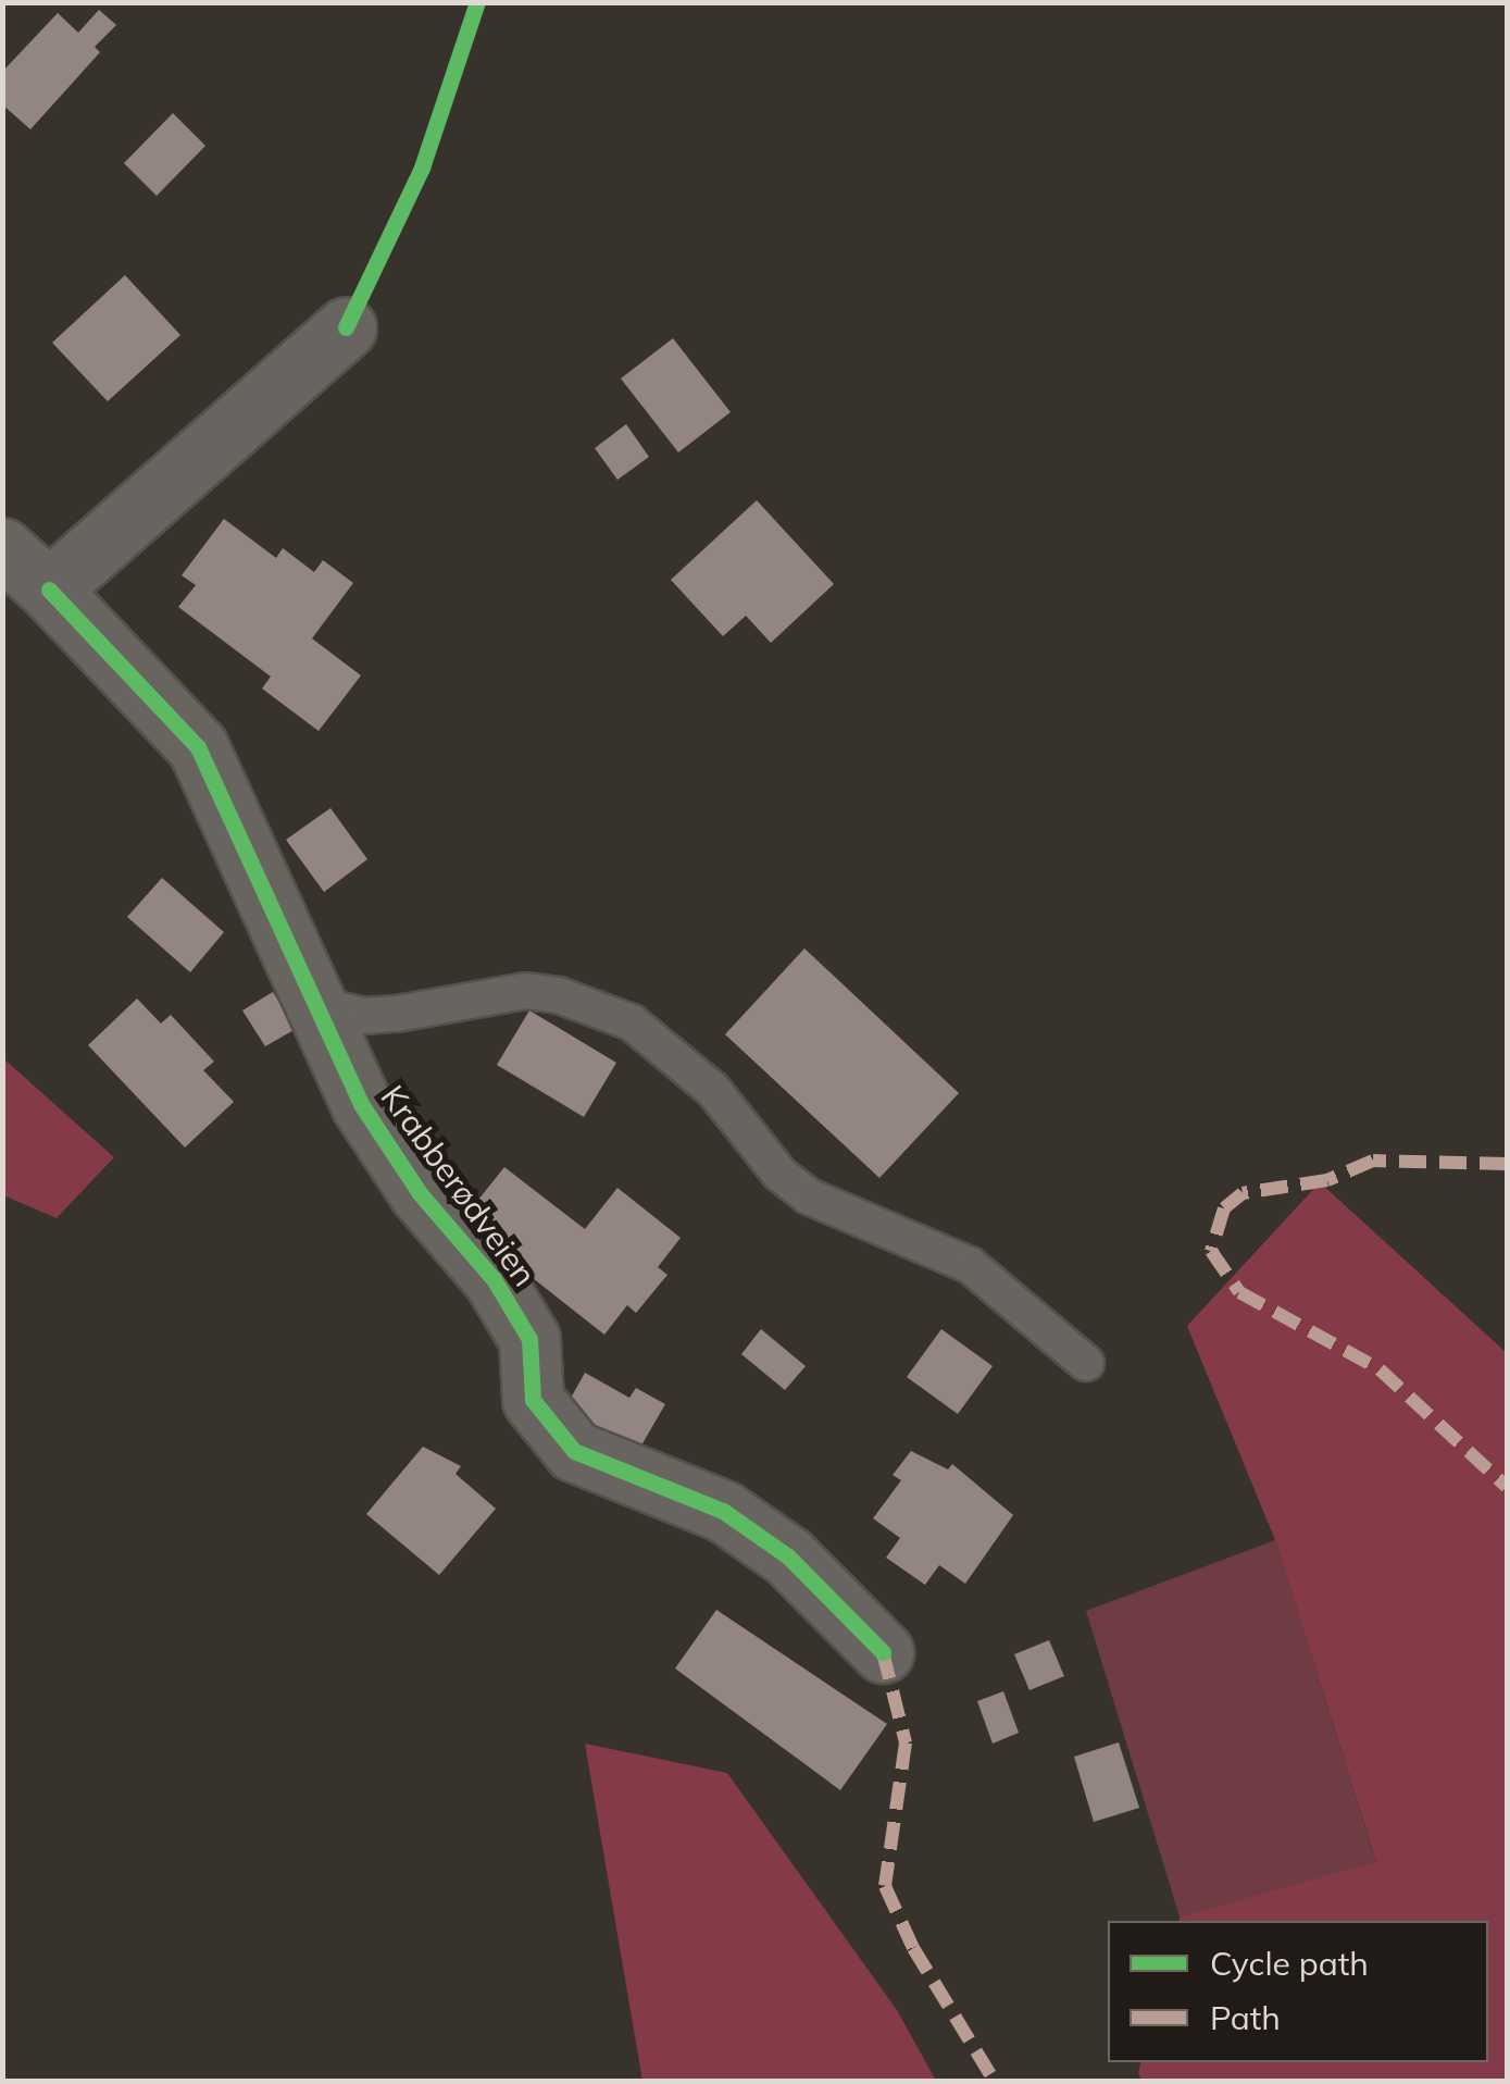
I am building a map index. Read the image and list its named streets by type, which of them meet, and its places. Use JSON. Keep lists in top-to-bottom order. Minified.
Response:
{"streets":{"street":["Krabberødveien"]},"legend":["Cycle path","Path"]}
